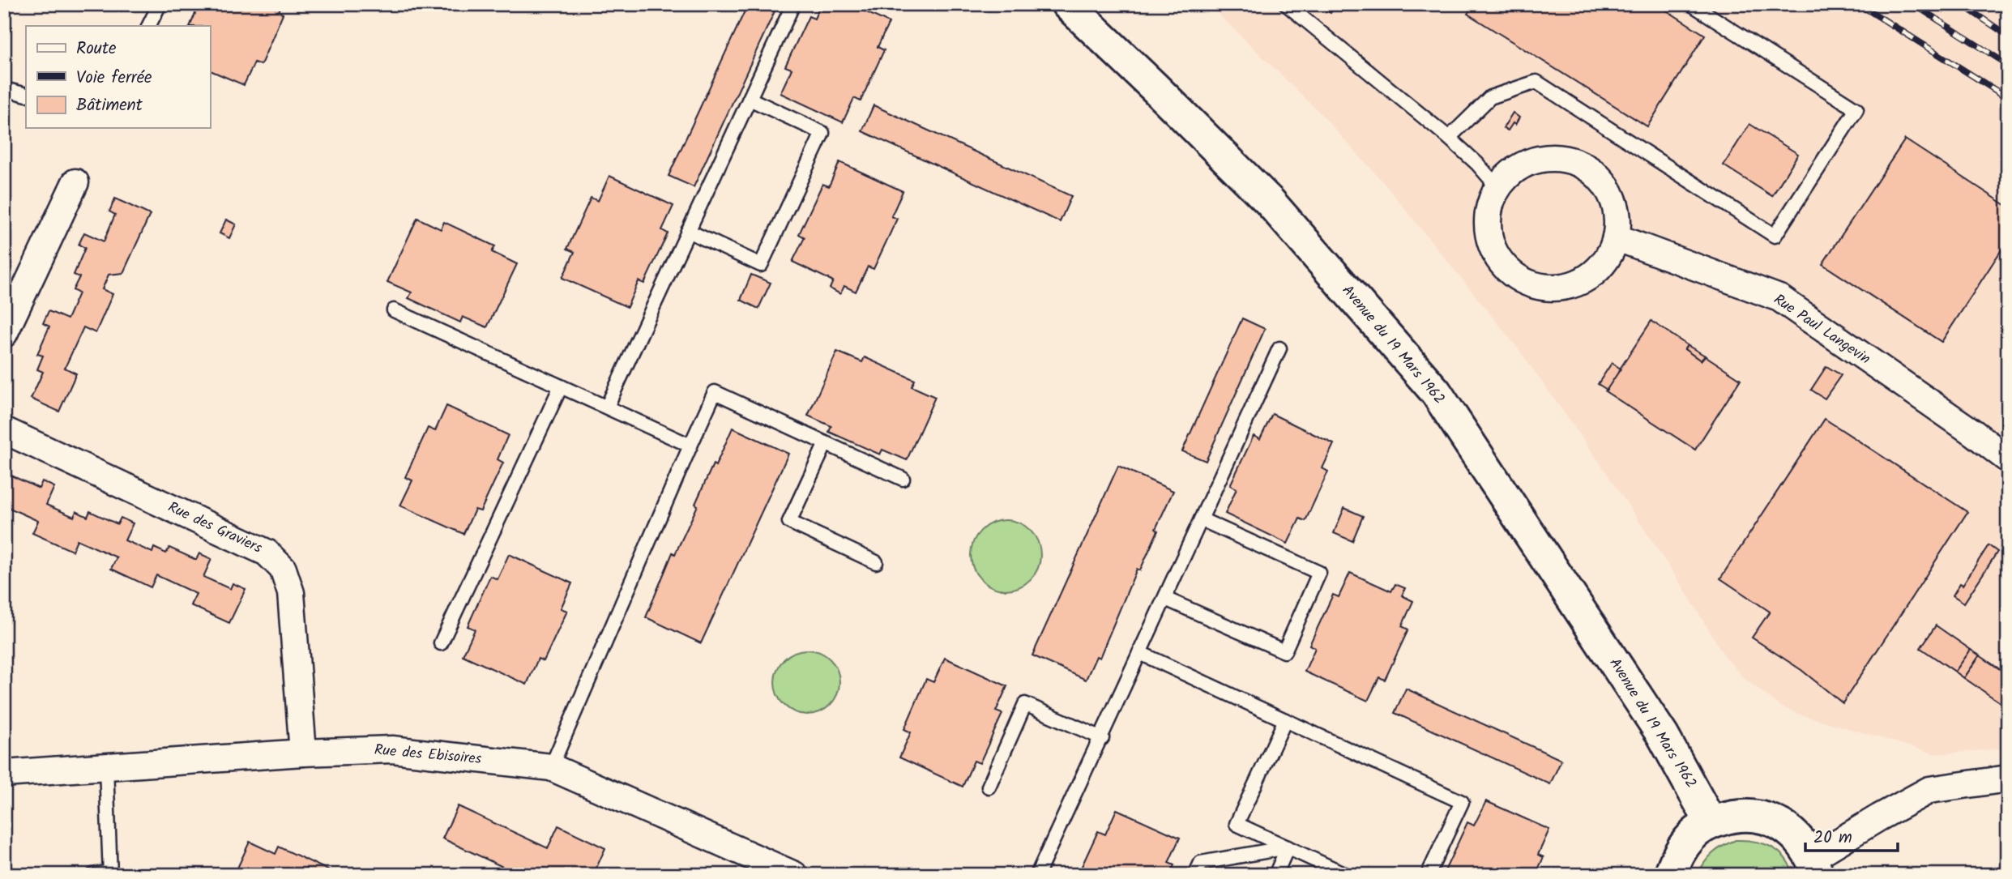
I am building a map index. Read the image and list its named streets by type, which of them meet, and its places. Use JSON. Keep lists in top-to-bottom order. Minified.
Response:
{"streets":{"main road":["Avenue du 19 Mars 1962"],"street":["Rue Paul Langevin","Rue des Graviers","Rue des Ebisoires"]},"crossings":[["Rue des Graviers","Rue des Ebisoires"]],"legend":["Route","Voie ferrée","Bâtiment"],"scale_bar":"20 m"}
